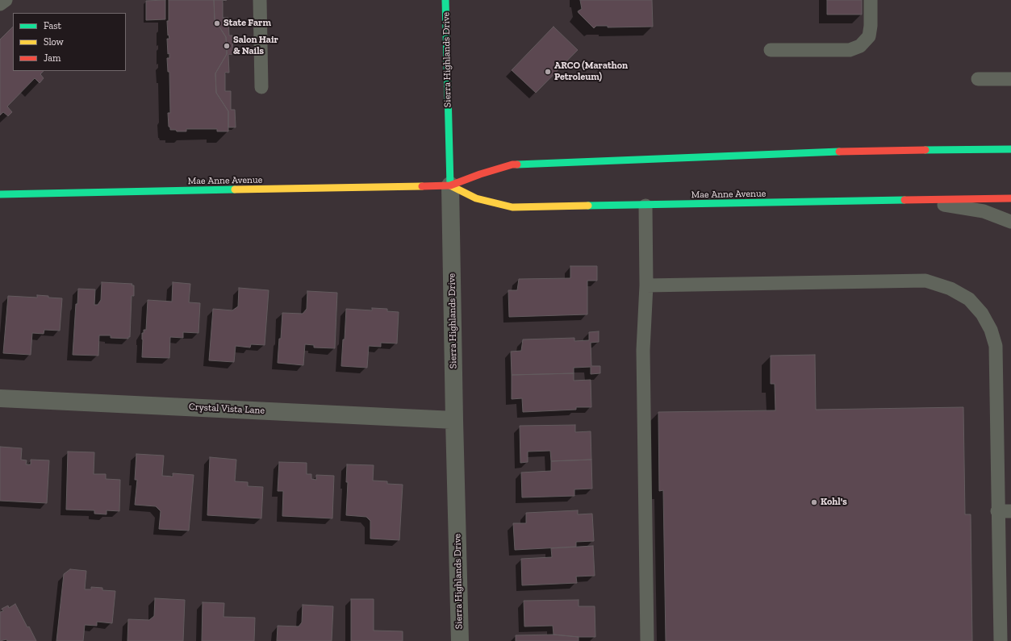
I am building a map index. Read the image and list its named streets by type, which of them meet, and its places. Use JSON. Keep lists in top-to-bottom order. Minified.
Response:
{"streets":{"main road":["Sierra Highlands Drive","Mae Anne Avenue"],"street":["Crystal Vista Lane"]},"crossings":[["Sierra Highlands Drive","Mae Anne Avenue"],["Sierra Highlands Drive","Crystal Vista Lane"]],"places":["State Farm","Salon Hair & Nails","ARCO (Marathon Petroleum)","Kohl's"],"legend":["Fast","Slow","Jam"]}
